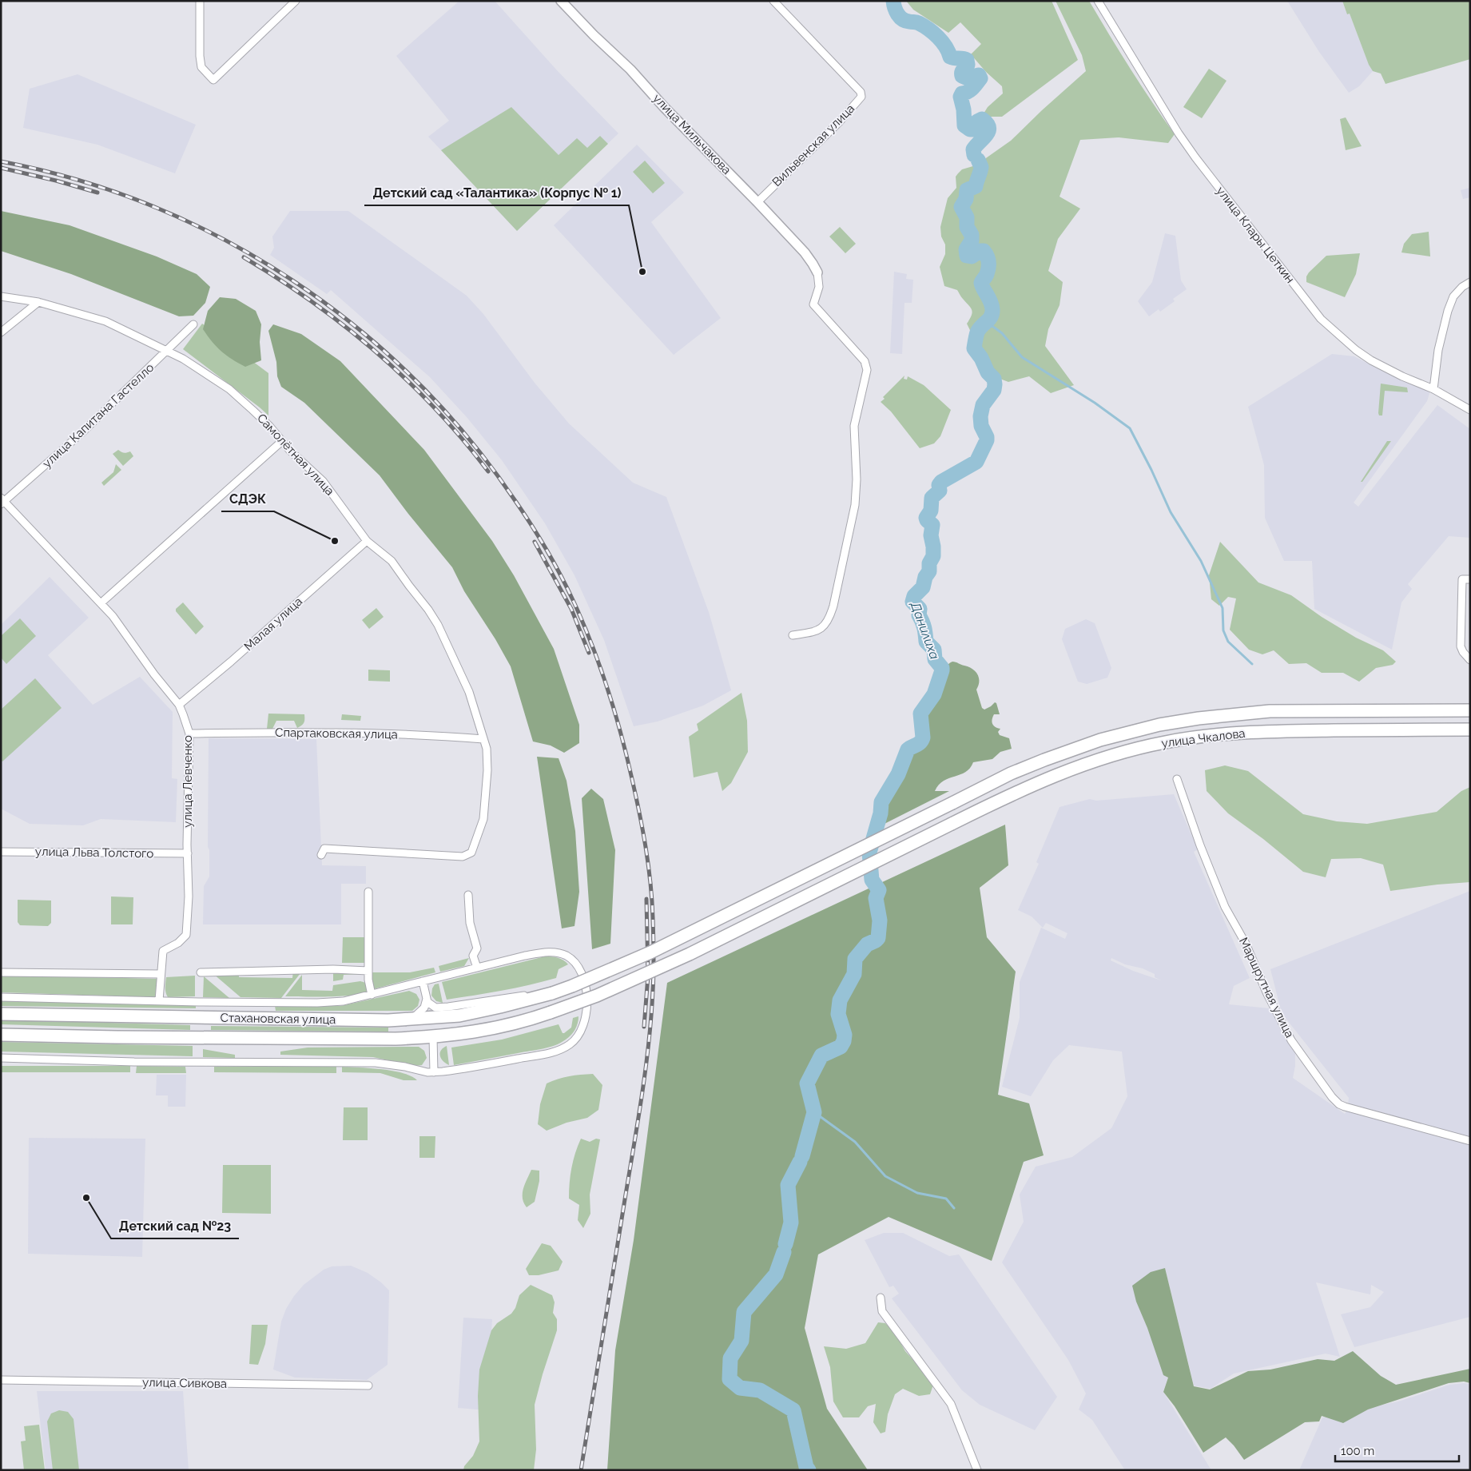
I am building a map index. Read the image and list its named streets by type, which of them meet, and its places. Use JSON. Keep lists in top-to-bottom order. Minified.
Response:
{"streets":{"main road":["улица Чкалова","Стахановская улица"],"street":["улица Мильчакова","Вильвенская улица","улица Клары Цеткин","улица Капитана Гастелло","Самолётная улица","Малая улица","Спартаковская улица","улица Левченко","улица Льва Толстого","Маршрутная улица","улица Сивкова"]},"crossings":[["улица Мильчакова","Вильвенская улица"],["улица Капитана Гастелло","Самолётная улица"],["улица Капитана Гастелло","улица Левченко"],["Самолётная улица","Малая улица"],["Самолётная улица","Спартаковская улица"],["Малая улица","улица Левченко"],["Спартаковская улица","улица Левченко"],["улица Чкалова","Стахановская улица"],["улица Левченко","улица Льва Толстого"]],"water":["Данилиха"],"places":["Детский сад «Талантика» (Корпус № 1)","СДЭК","Детский сад №23"],"scale_bar":"100 m"}
